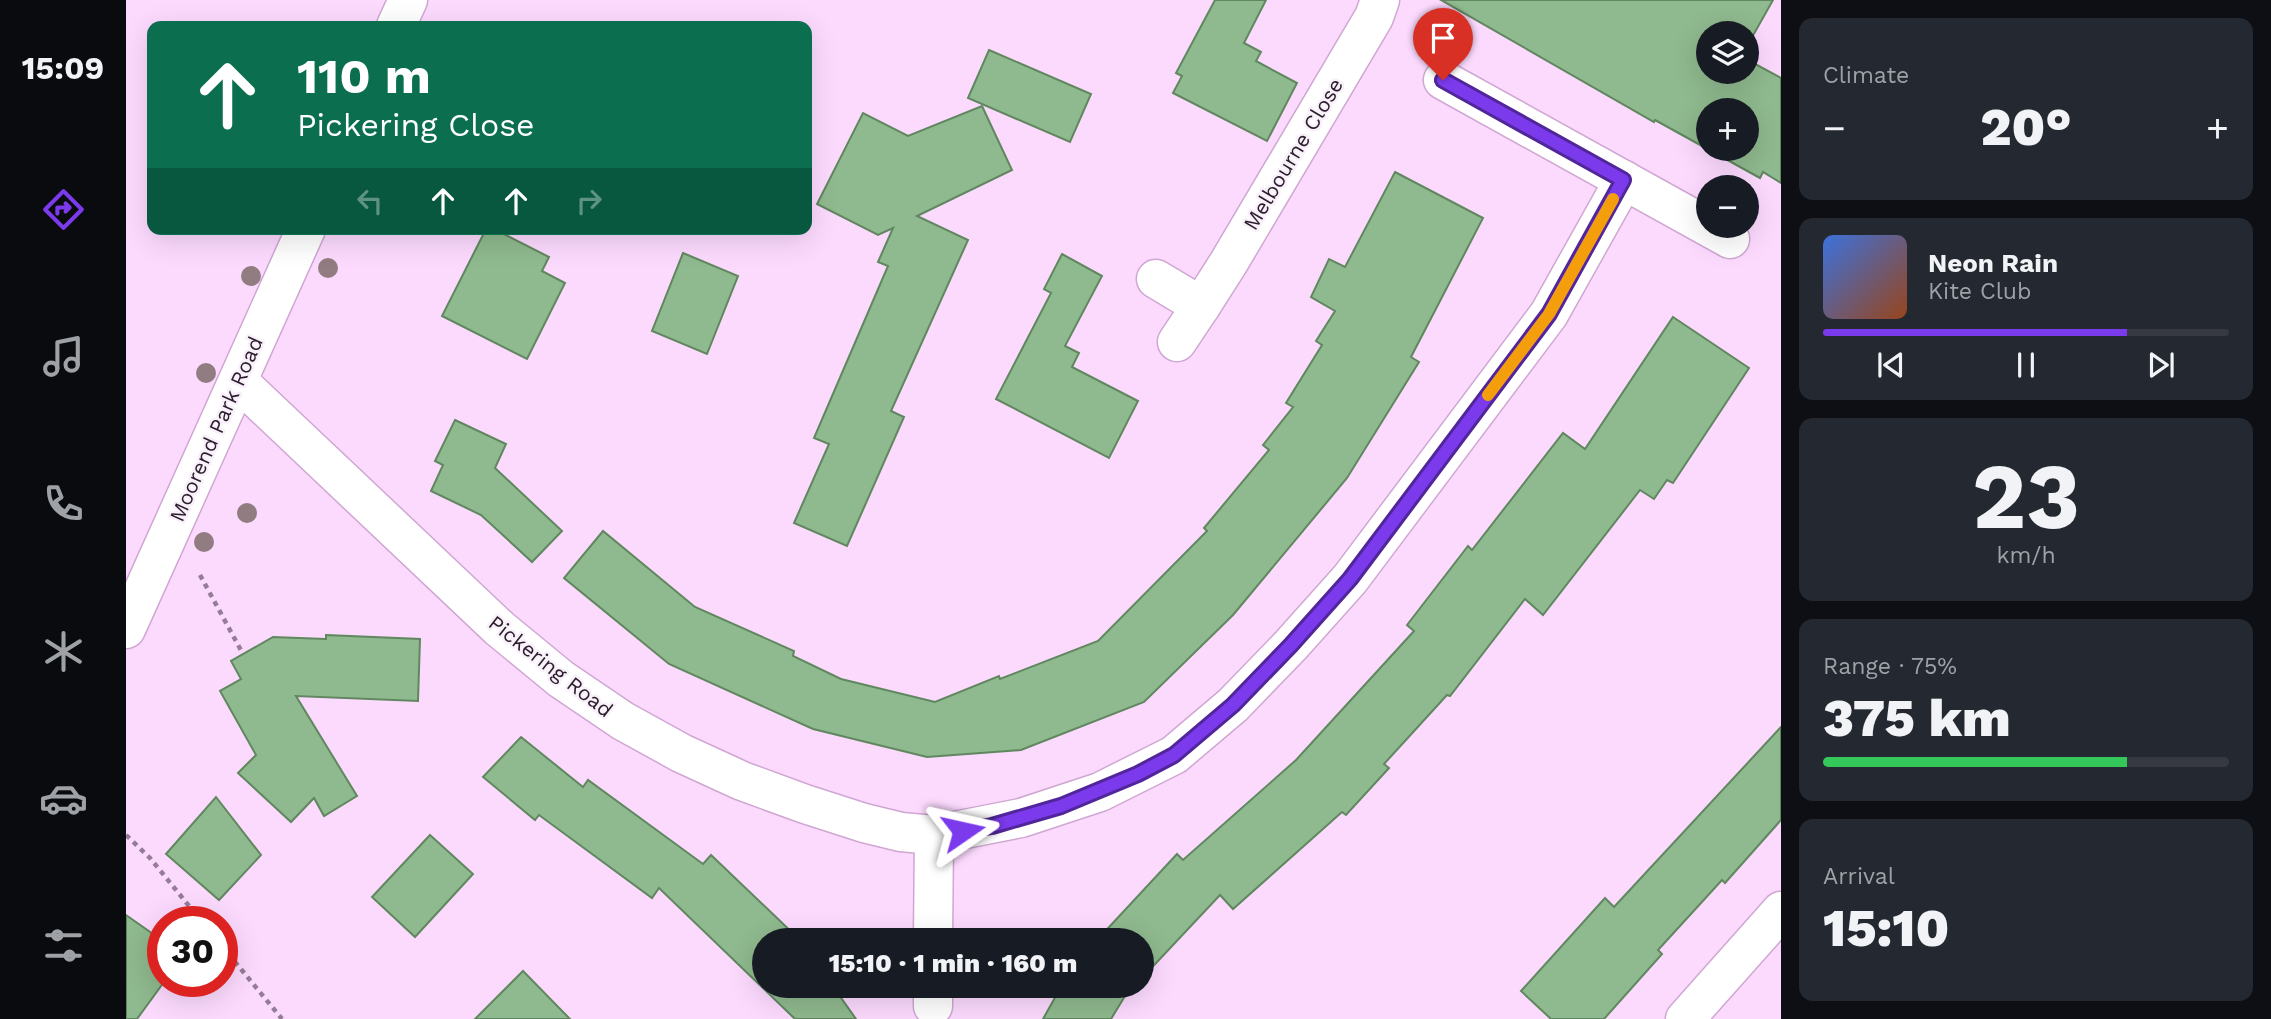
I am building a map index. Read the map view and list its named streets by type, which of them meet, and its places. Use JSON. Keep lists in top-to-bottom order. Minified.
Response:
{"streets":{"street":["Melbourne Close","Moorend Park Road","Pickering Road"]},"crossings":[["Moorend Park Road","Pickering Road"]],"page":{"tabs":"15:09","tile":["Climate",["23","km/h"],["Range · 75%","375 km"],["Arrival","15:10"]],"map_buttons":["+","−"],"turn":["110 m","Pickering Close"],"heat":["−","20°","+"],"song":["Neon Rain","Kite Club"],"limit":"30","trip":"15:10 · 1 min · 160 m"}}
